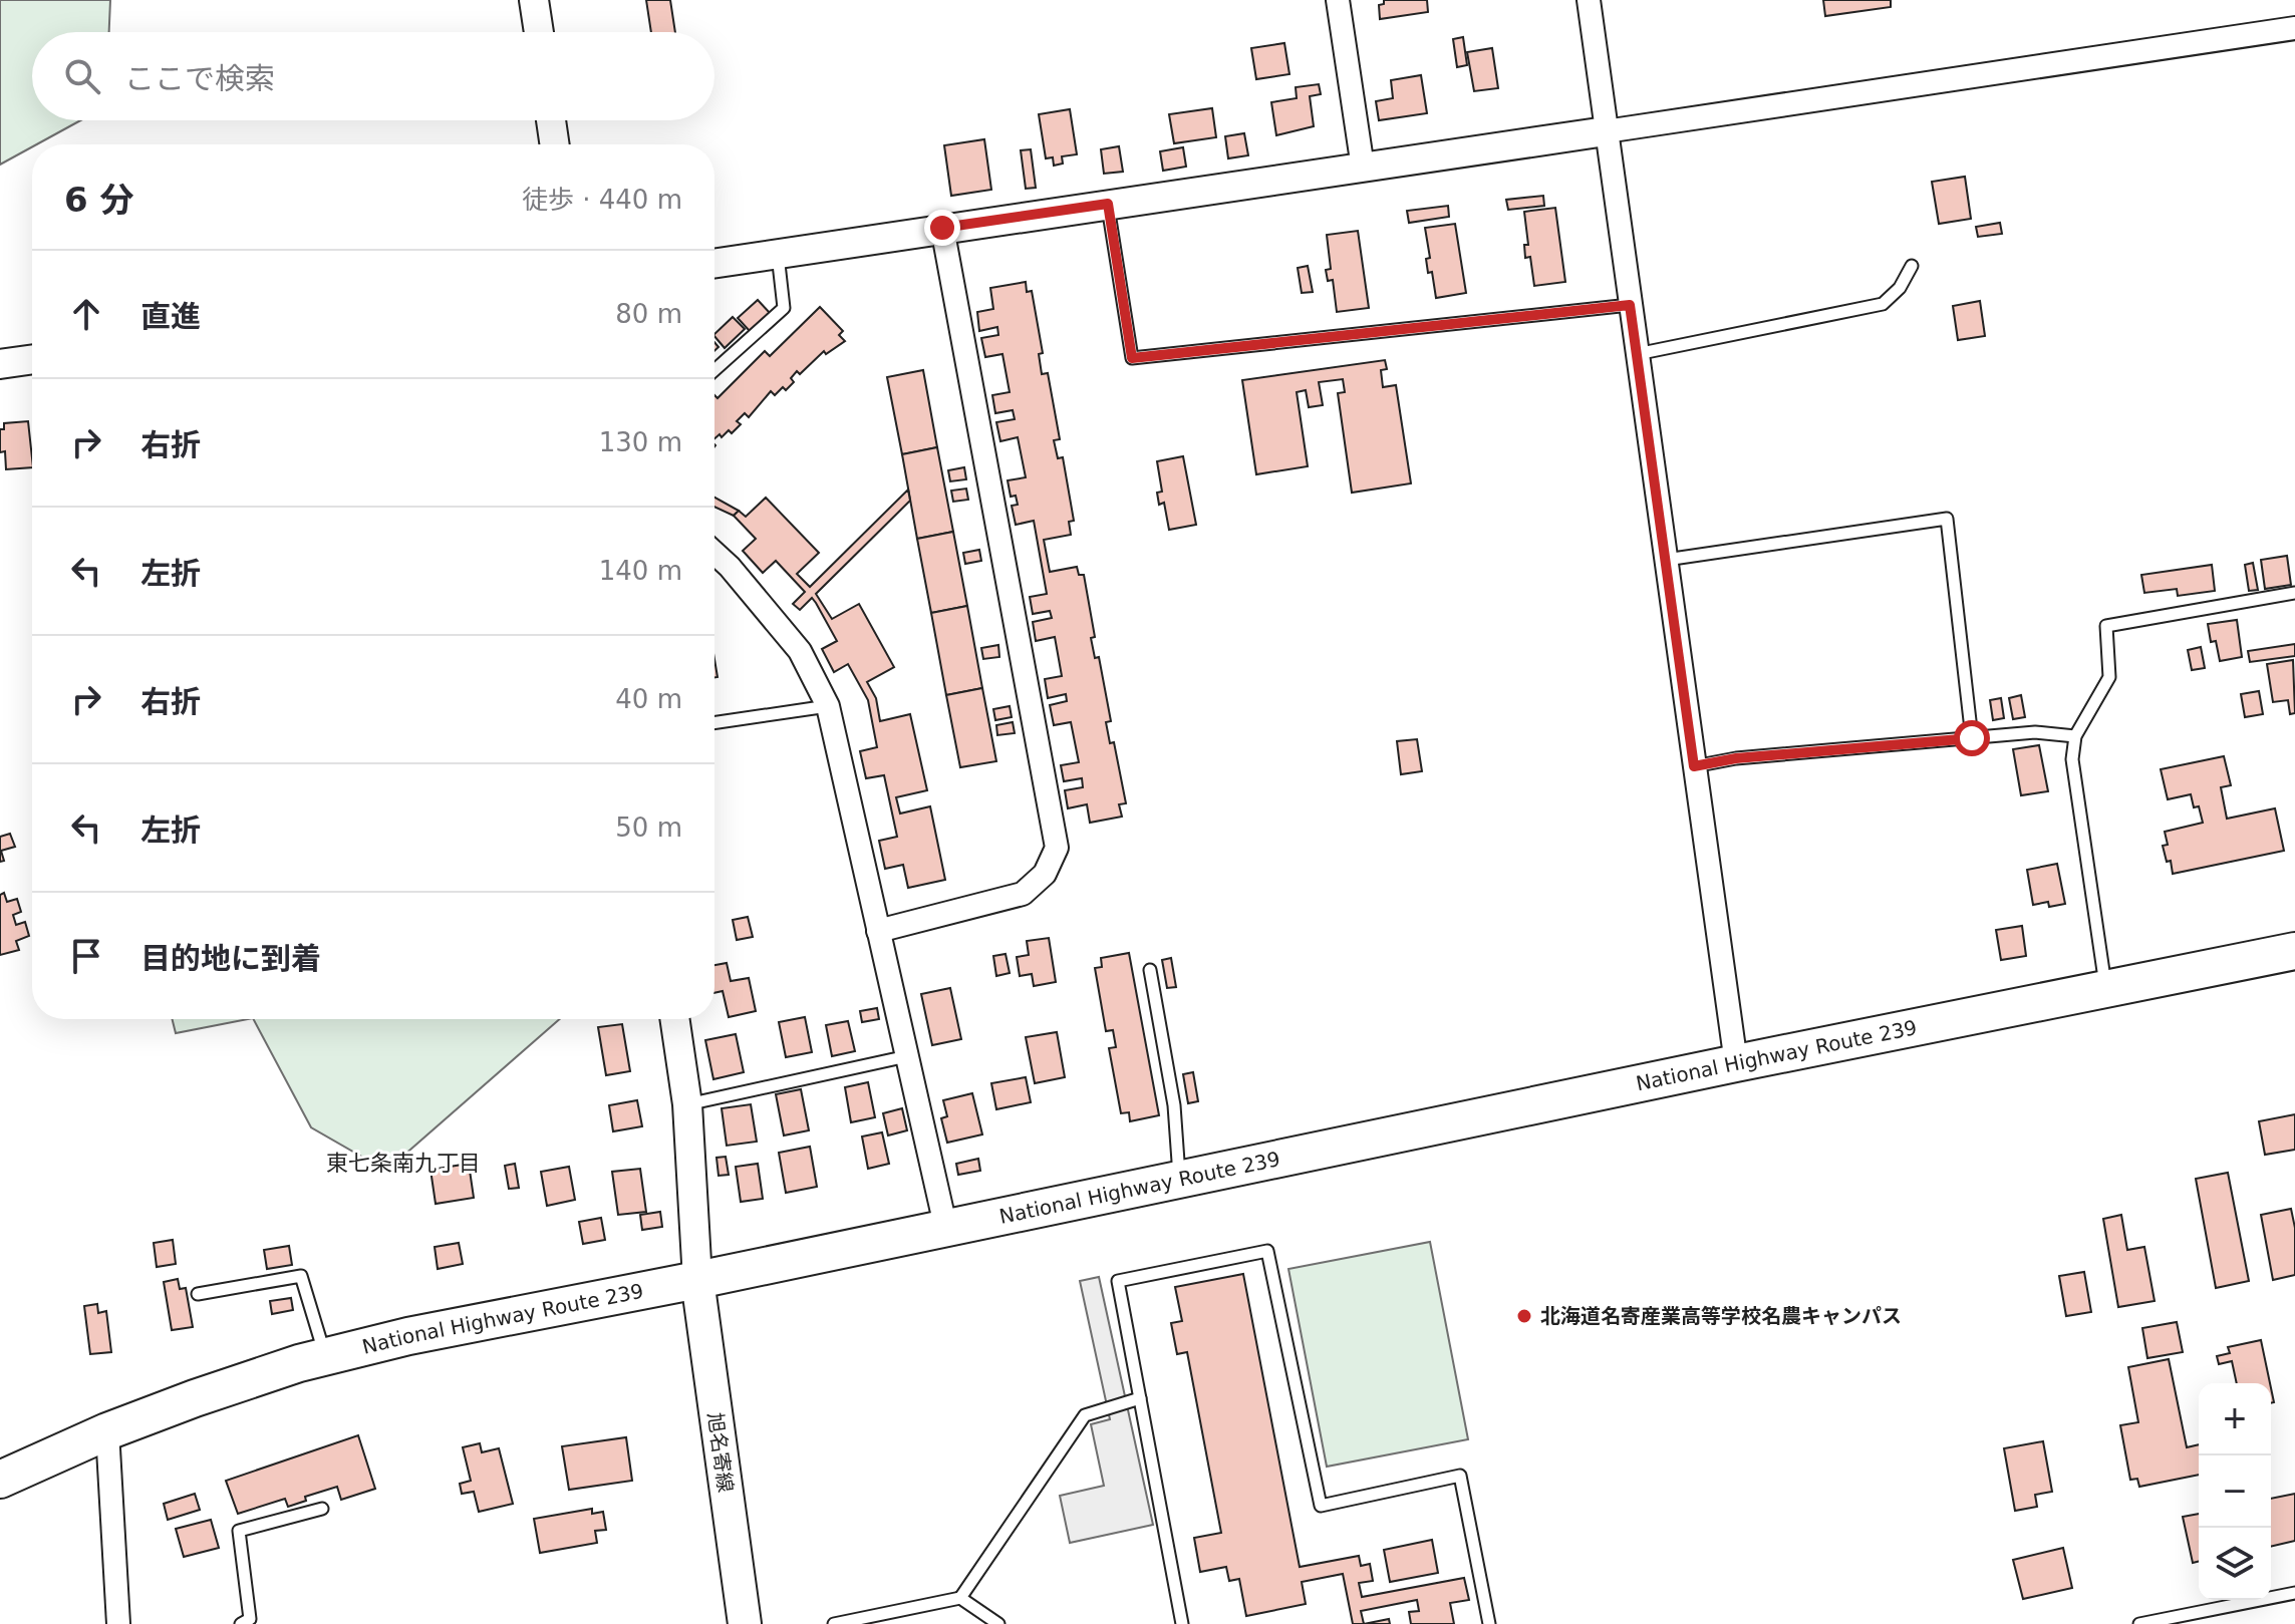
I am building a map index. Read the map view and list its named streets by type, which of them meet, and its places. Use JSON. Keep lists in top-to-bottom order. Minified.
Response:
{"streets":{"highway":["National Highway Route 239"],"main road":["旭名寄線"]},"crossings":[["National Highway Route 239","旭名寄線"]],"districts":["東七条南九丁目"],"places":["北海道名寄産業高等学校名農キャンパス"],"page":{"search":"ここで検索","heading":["6 分","徒歩 · 440 m"],"list":[["直進","80 m"],["右折","130 m"],["左折","140 m"],["右折","40 m"],["左折","50 m"],"目的地に到着"],"map_buttons":["+","−"]}}
